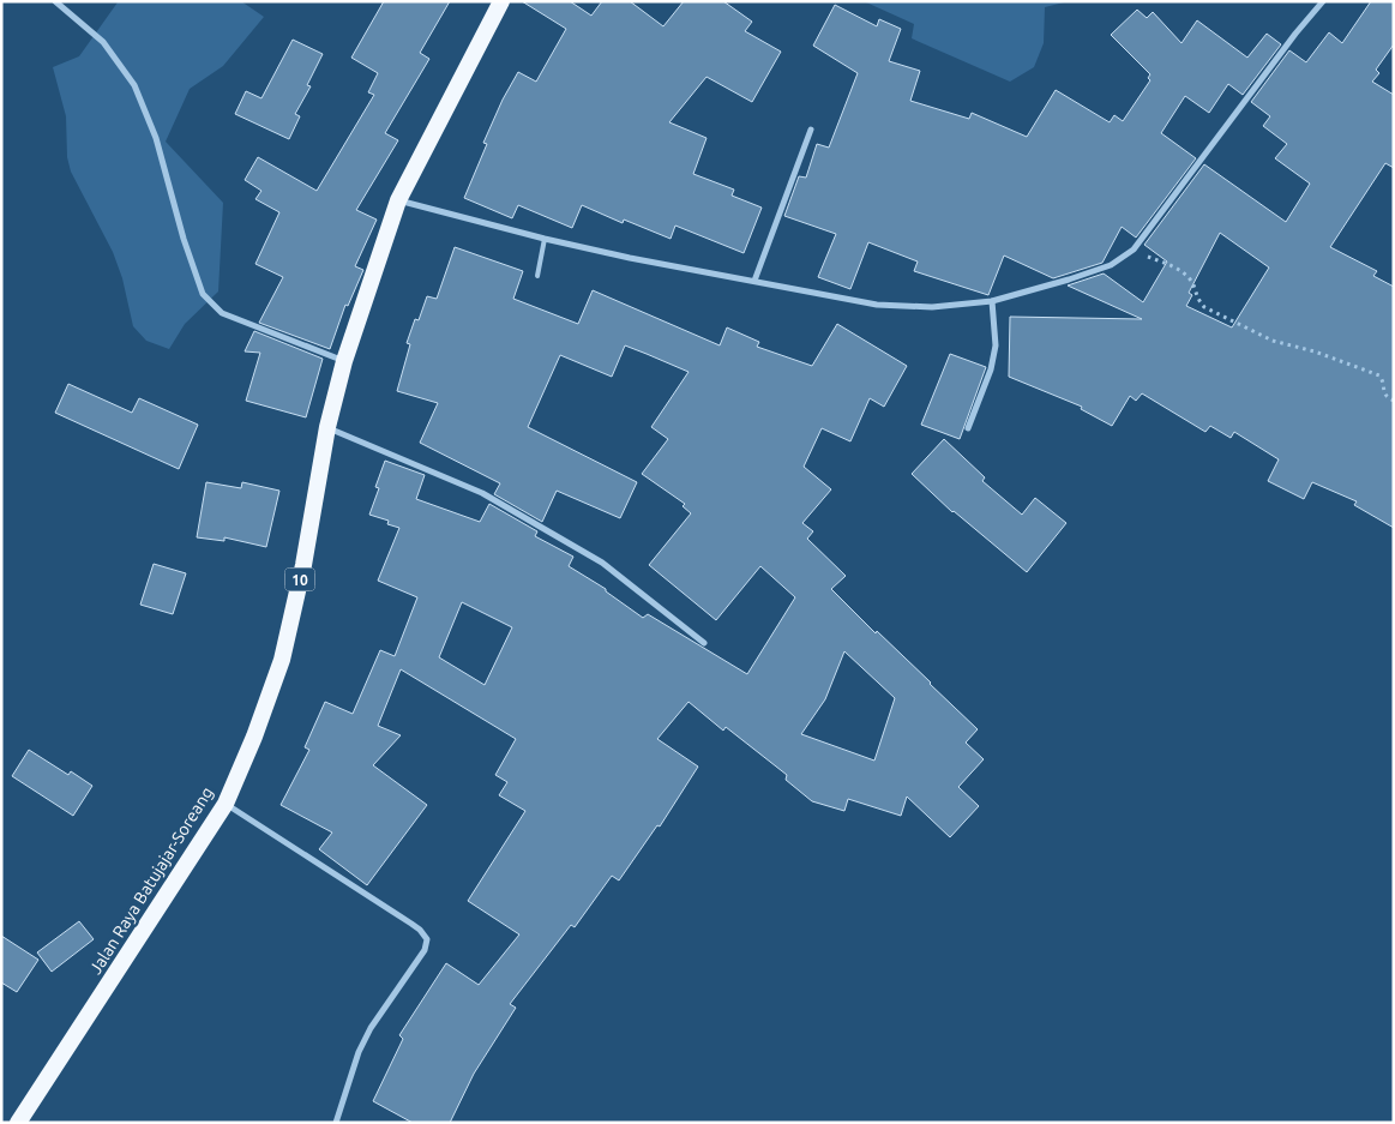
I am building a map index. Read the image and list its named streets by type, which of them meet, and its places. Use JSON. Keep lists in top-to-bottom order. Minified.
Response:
{"streets":{"highway":["10","Jalan Raya Batujajar-Soreang"]}}
